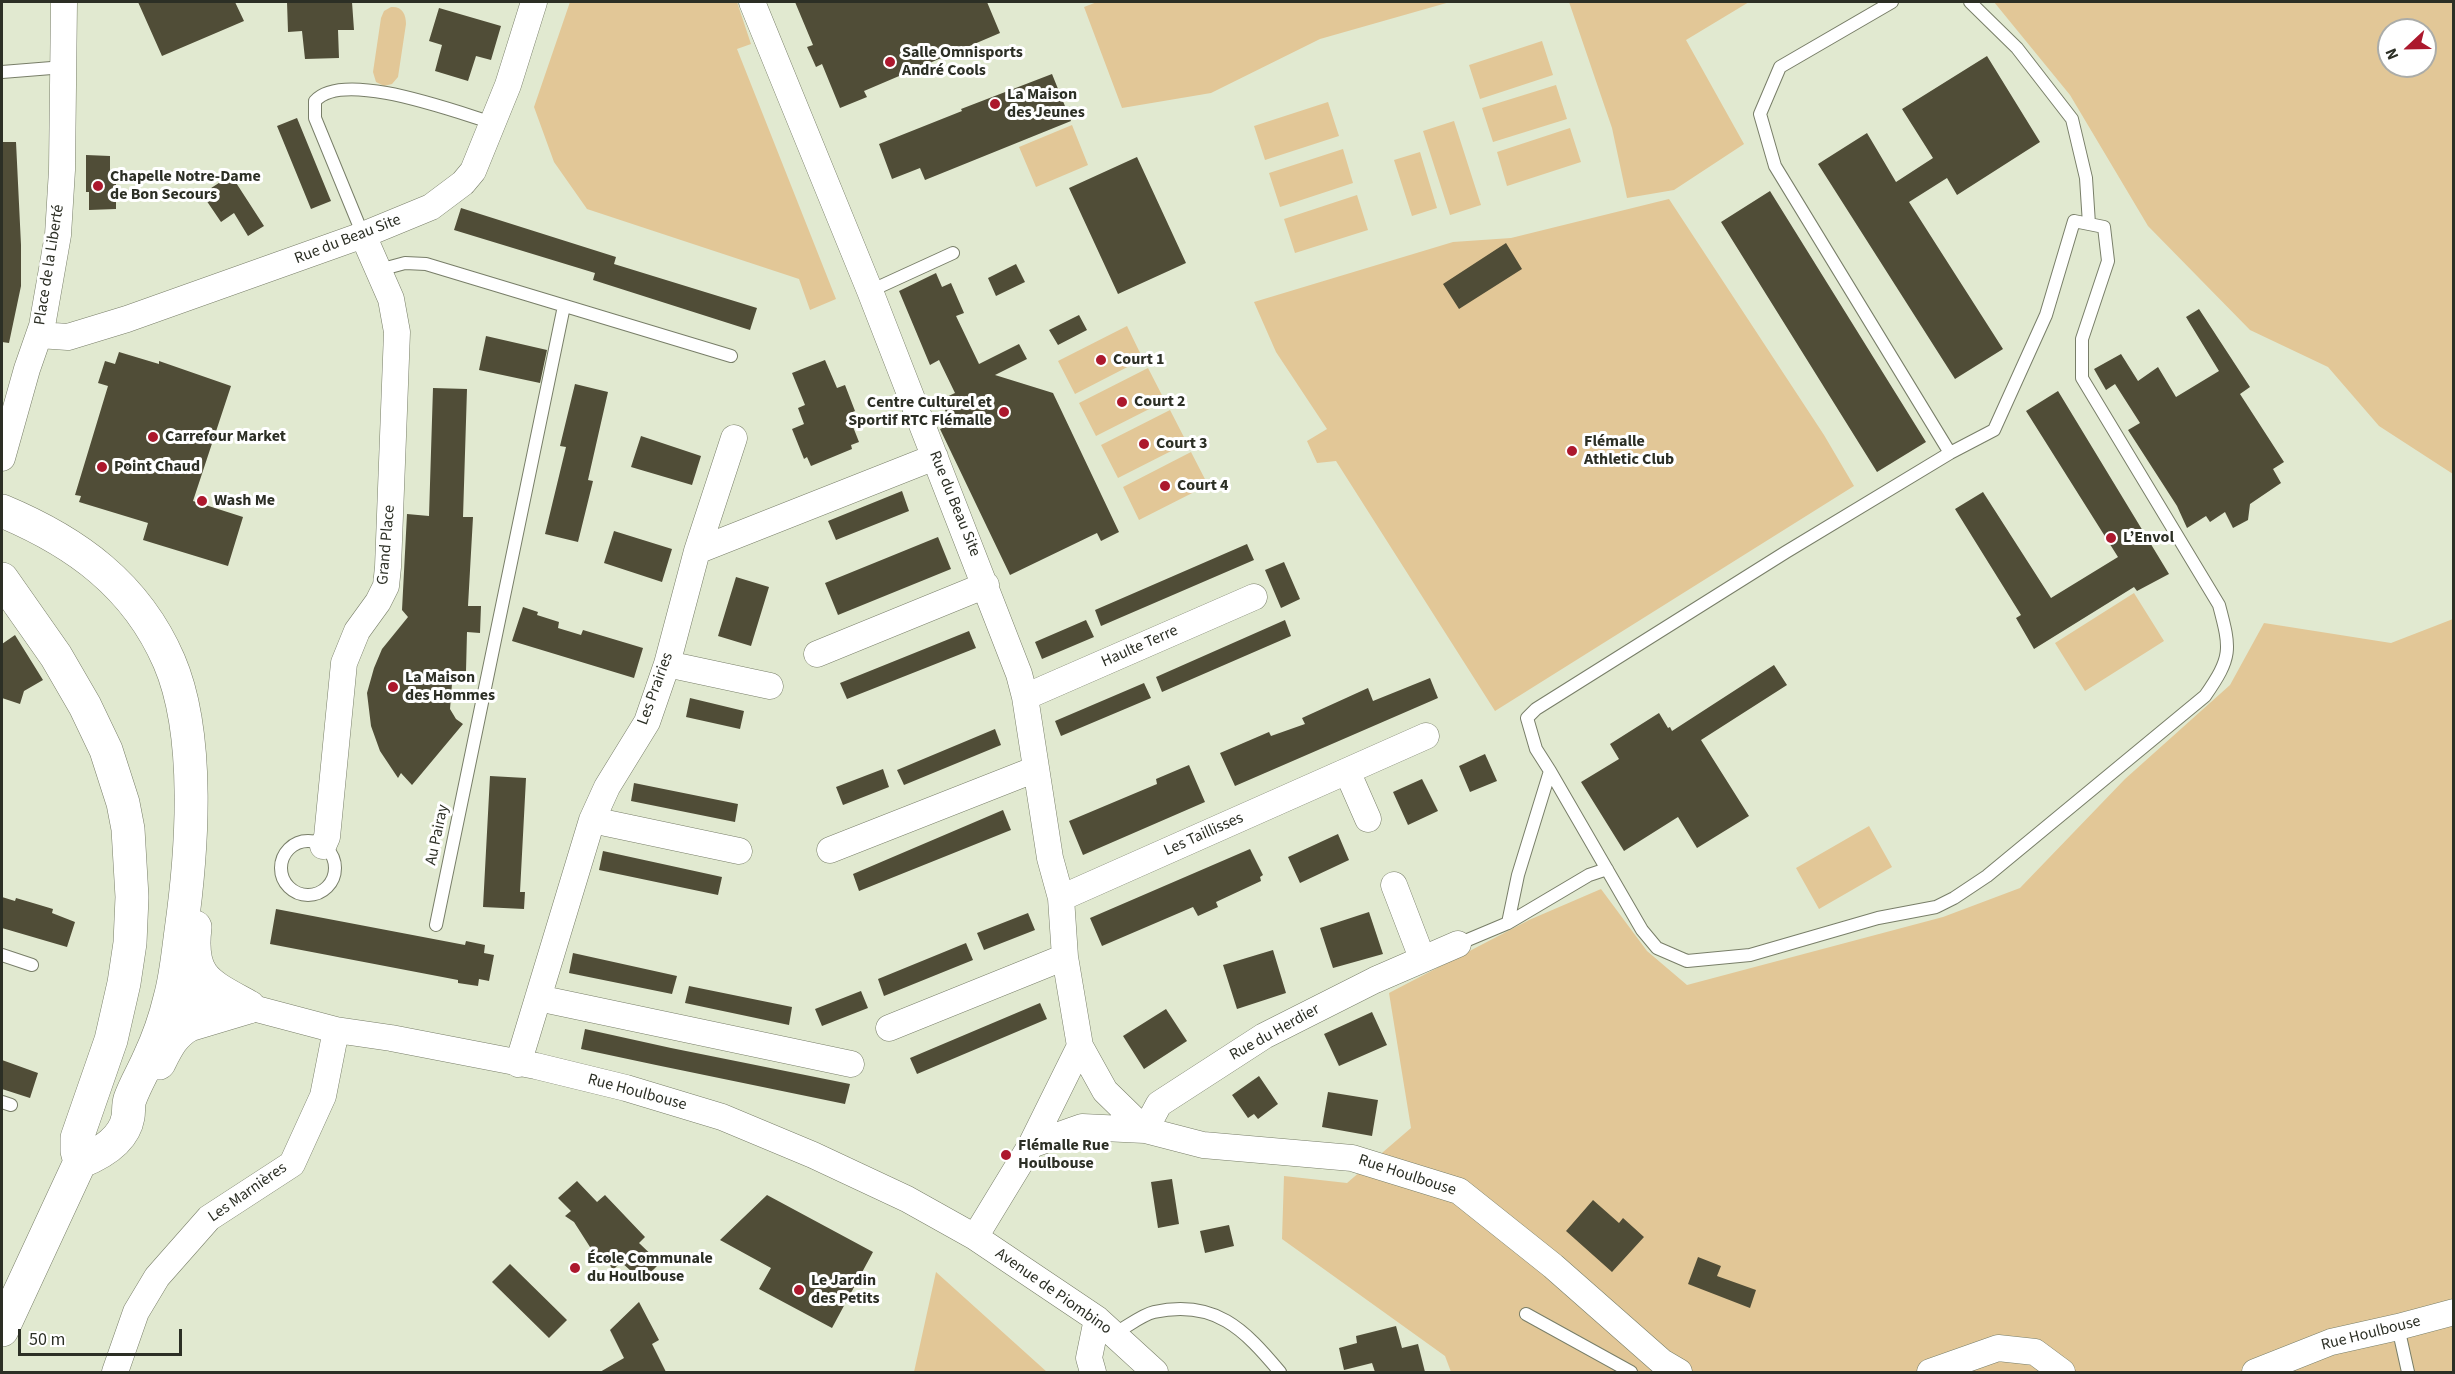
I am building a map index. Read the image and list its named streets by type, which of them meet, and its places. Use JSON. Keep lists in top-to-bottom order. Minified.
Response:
{"streets":{"street":["Rue du Beau Site","Place de la Liberté","Grand Place","Haulte Terre","Les Prairies","Les Taillisses","Rue du Herdier","Rue Houlbouse","Les Marnières","Avenue de Piombino"],"lane":["Au Pairay"]},"crossings":[["Rue du Beau Site","Place de la Liberté"],["Rue du Beau Site","Grand Place"],["Rue du Beau Site","Haulte Terre"],["Rue du Beau Site","Les Taillisses"],["Rue du Beau Site","Rue Houlbouse"],["Les Prairies","Rue Houlbouse"],["Rue du Herdier","Rue Houlbouse"],["Rue Houlbouse","Les Marnières"],["Rue Houlbouse","Avenue de Piombino"]],"places":["Salle Omnisports André Cools","La Maison des Jeunes","Chapelle Notre-Dame de Bon Secours","Court 1","Court 2","Centre Culturel et Sportif RTC Flémalle","Carrefour Market","Court 3","Flémalle Athletic Club","Point Chaud","Court 4","Wash Me","L’Envol","La Maison des Hommes","Flémalle Rue Houlbouse","École Communale du Houlbouse","Le Jardin des Petits"],"scale_bar":"50 m","north":"left"}
